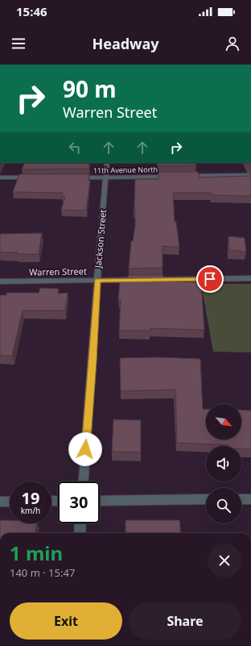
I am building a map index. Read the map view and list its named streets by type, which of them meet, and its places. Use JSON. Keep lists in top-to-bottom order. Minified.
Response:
{"streets":{"street":["11th Avenue North","Jackson Street","Warren Street"]},"crossings":[["11th Avenue North","Jackson Street"],["Jackson Street","Warren Street"]],"north":"bottom right","page":{"status":"15:46","header":"Headway","turn":["90 m","Warren Street"],"speed":"19 km/h","limit":"30","heading":["1 min","140 m · 15:47"],"buttons":["Exit","Share"]}}
